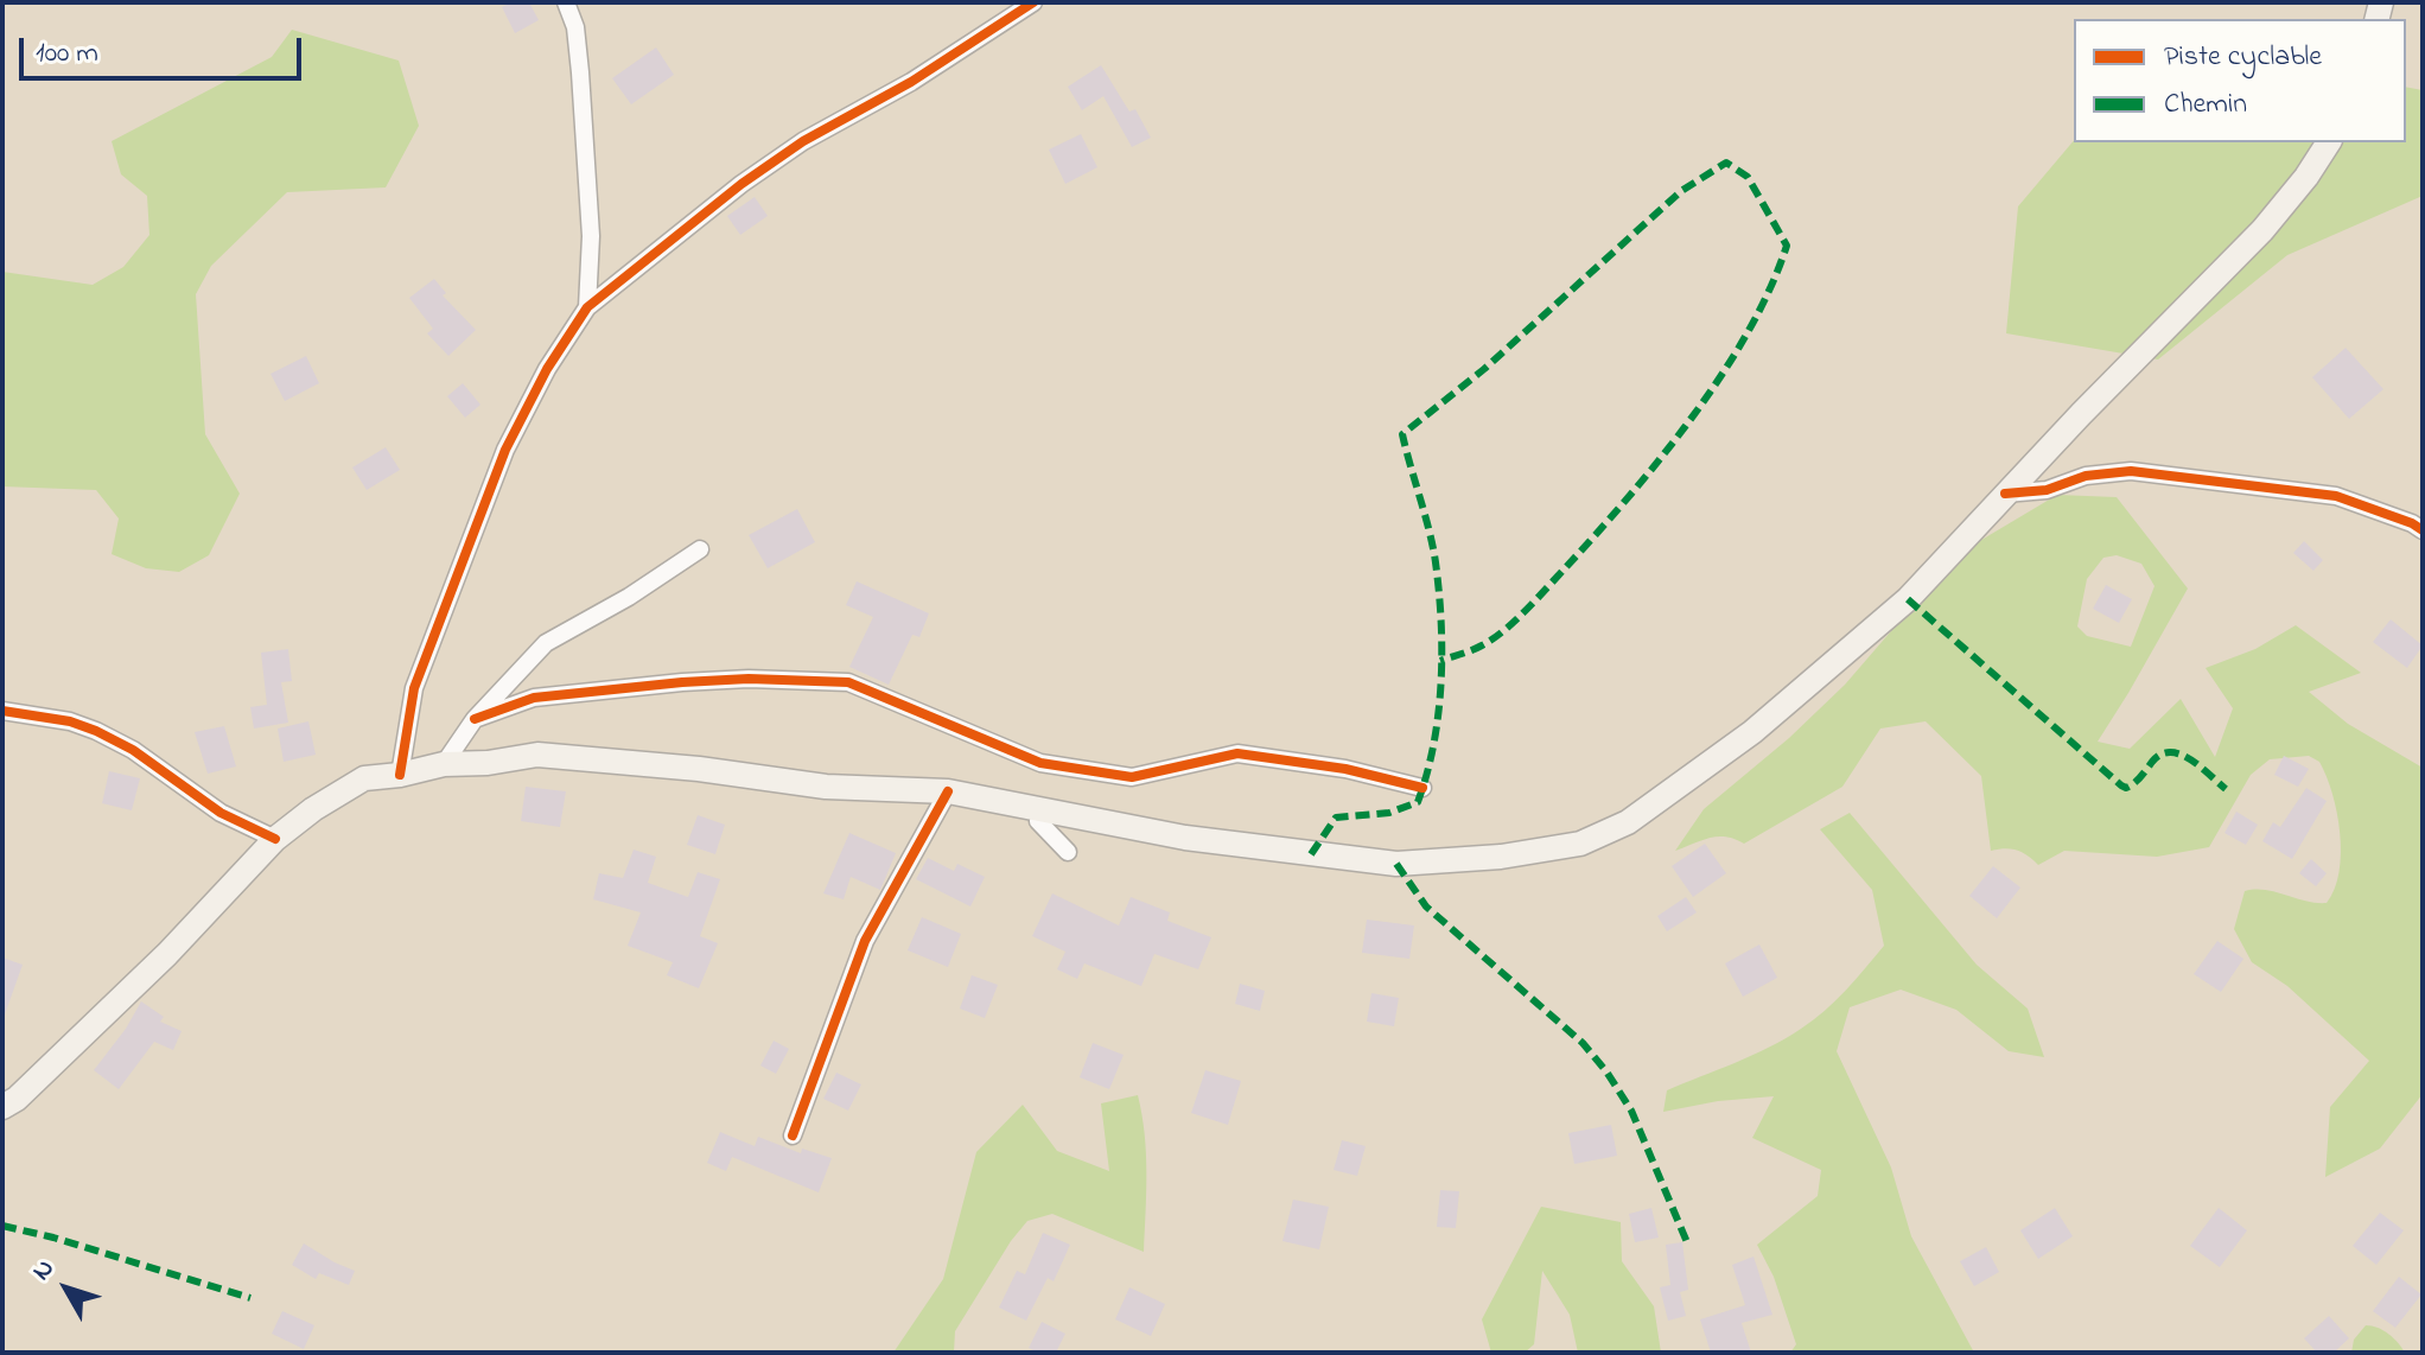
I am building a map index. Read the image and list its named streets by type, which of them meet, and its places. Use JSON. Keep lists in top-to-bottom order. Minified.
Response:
{"legend":["Piste cyclable","Chemin"],"scale_bar":"100 m","north":"top left"}
